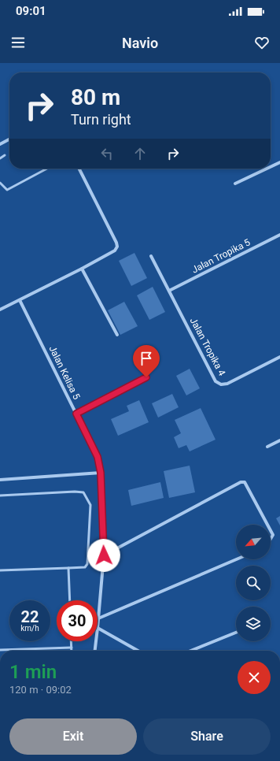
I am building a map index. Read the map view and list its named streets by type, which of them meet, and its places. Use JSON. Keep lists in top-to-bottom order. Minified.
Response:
{"streets":{"street":["Jalan Tropika 5","Jalan Tropika 4","Jalan Kelisa 5"]},"crossings":[["Jalan Tropika 5","Jalan Tropika 4"]],"north":"bottom left","page":{"status":"09:01","header":"Navio","turn":["80 m","Turn right"],"speed":"22 km/h","limit":"30","heading":["1 min","120 m · 09:02"],"buttons":["Exit","Share"]}}
